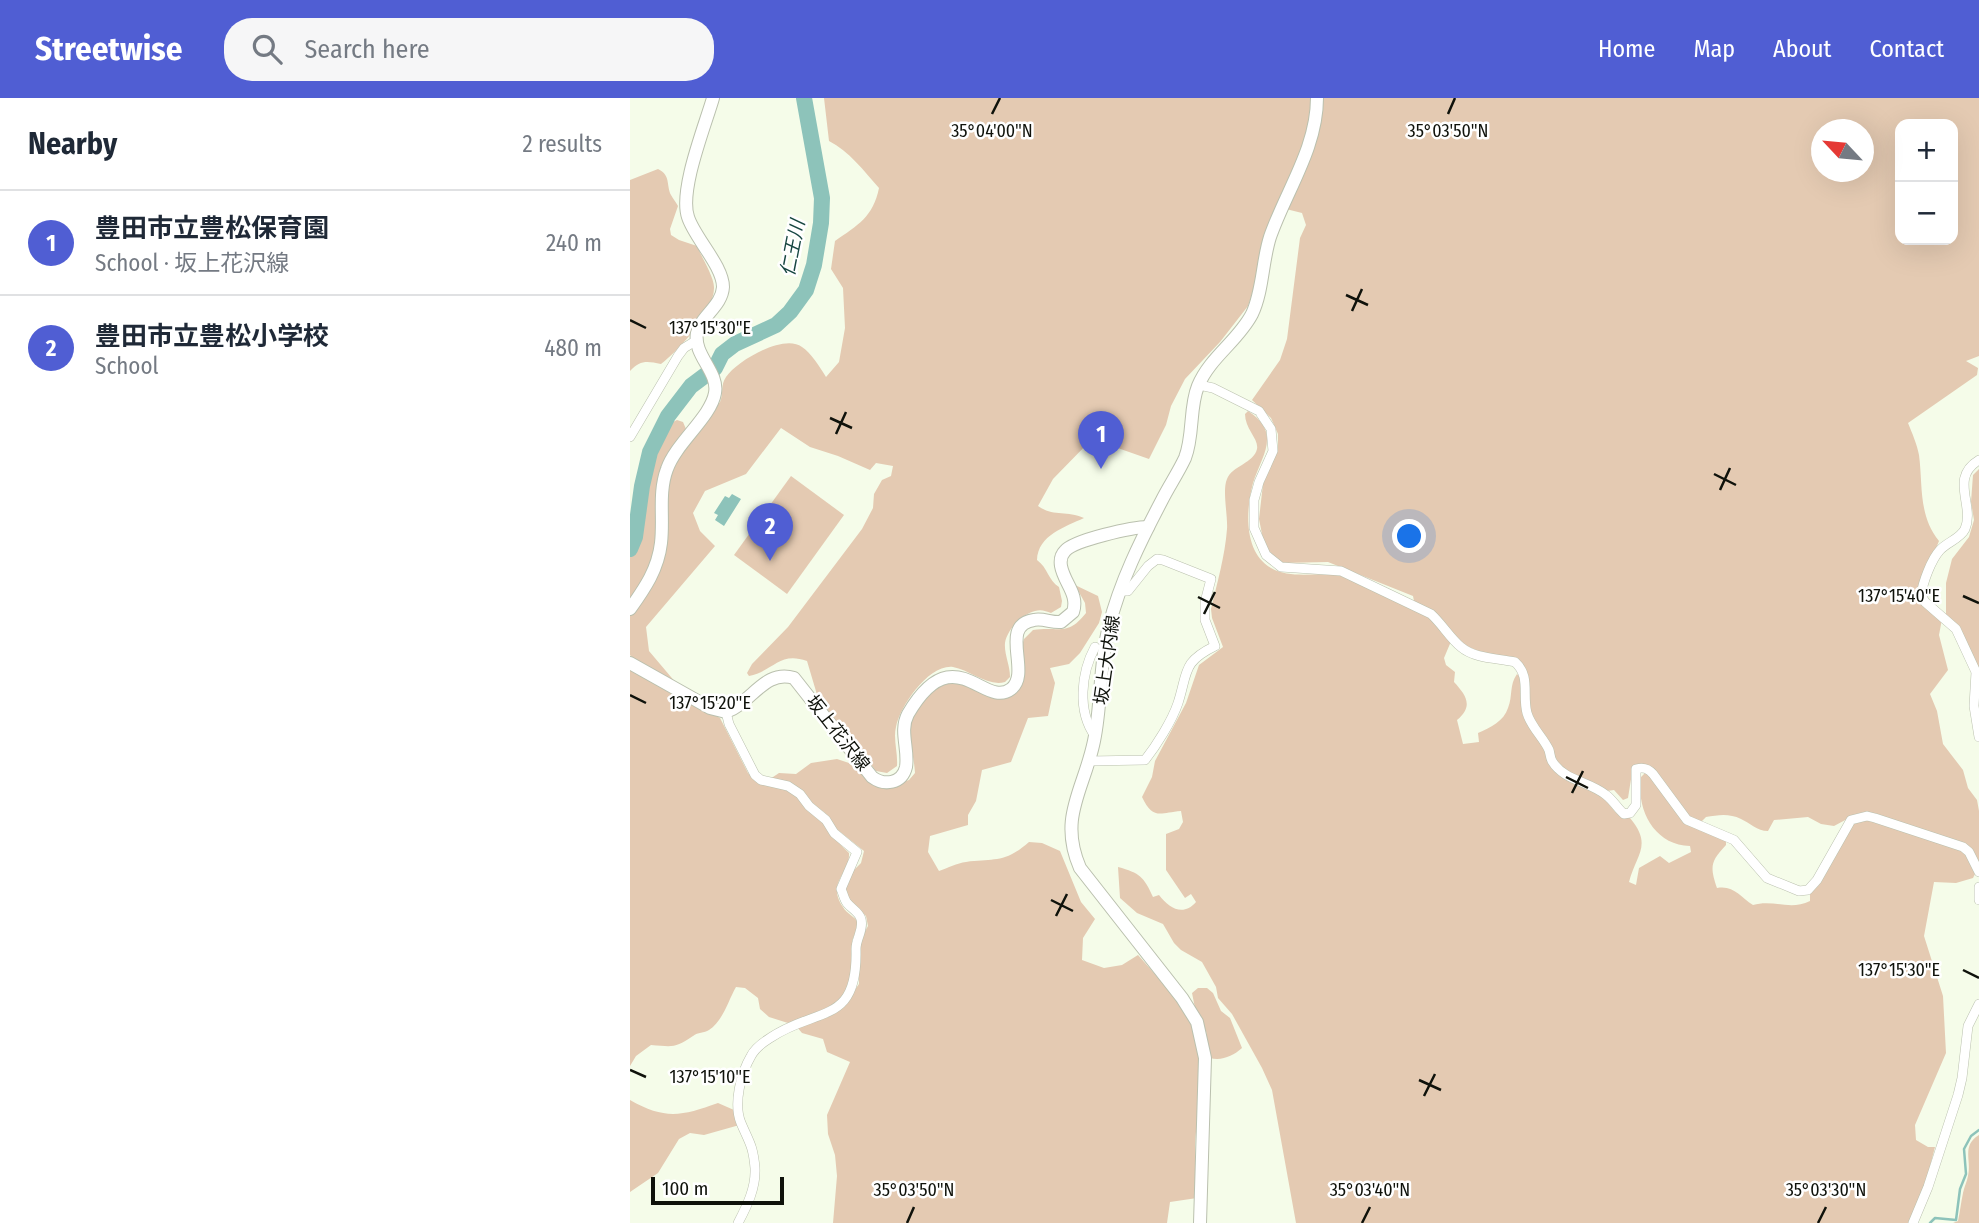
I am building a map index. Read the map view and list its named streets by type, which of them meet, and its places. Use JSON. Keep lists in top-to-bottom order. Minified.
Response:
{"streets":{"main road":["坂上大内線","坂上花沢線"]},"crossings":[["坂上大内線","坂上花沢線"]],"water":["仁王川"],"scale_bar":"100 m","north":"top left","page":{"header":"Streetwise","search":"Search here","nav":["Home","Map","About","Contact"],"heading":["Nearby","2 results"],"map_buttons":["+","−"],"list":[{"mark":"1","name":"豊田市立豊松保育園","note":"School · 坂上花沢線","value":"240 m"},{"mark":"2","name":"豊田市立豊松小学校","note":"School","value":"480 m"}],"pins":["1","2"],"scale":"100 m"},"coordinates":["35°04'00\"N","35°03'50\"N","137°15'30\"E","137°15'40\"E","137°15'20\"E","137°15'10\"E","35°03'40\"N","35°03'30\"N"]}
